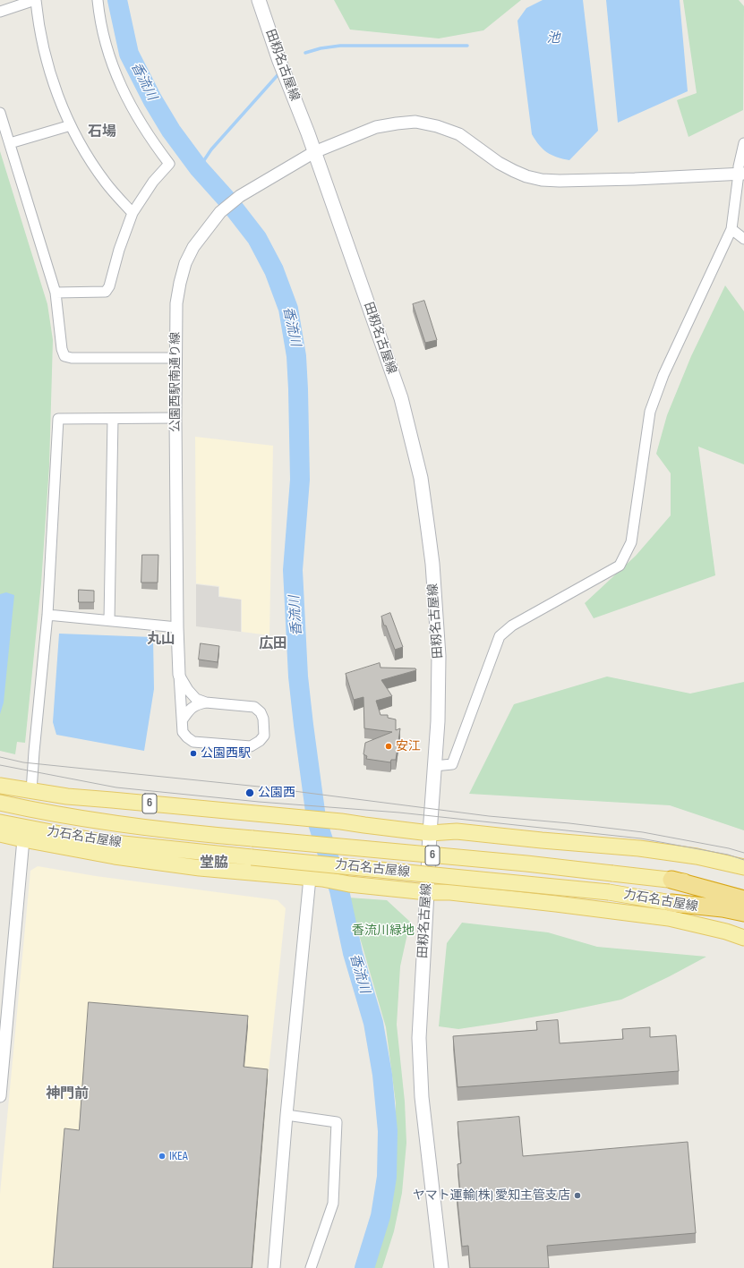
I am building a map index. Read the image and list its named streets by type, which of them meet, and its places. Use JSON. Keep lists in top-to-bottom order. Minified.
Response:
{"streets":{"main road":["田籾名古屋線","6","力石名古屋線"],"street":["公園西駅南通り線"]},"crossings":[["田籾名古屋線","公園西駅南通り線"],["田籾名古屋線","6"]],"districts":["石場","丸山","広田","堂脇","神門前"],"water":["池","香流川"],"parks":["香流川緑地"],"places":["安江","公園西駅","公園西","IKEA","ヤマト運輸(株) 愛知主管支店"]}
